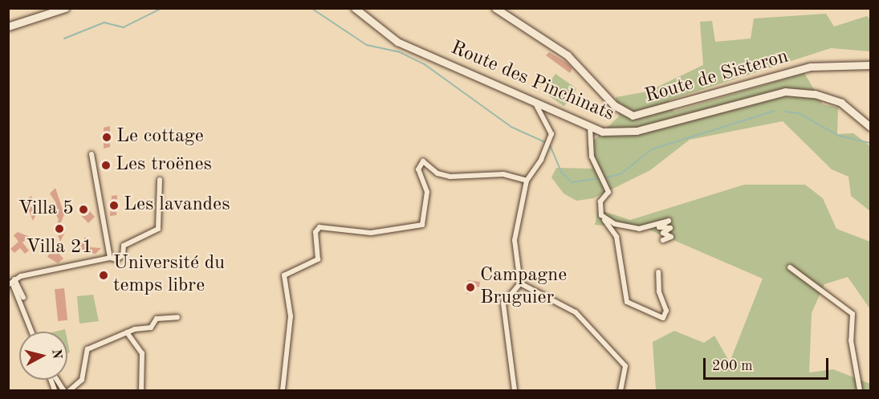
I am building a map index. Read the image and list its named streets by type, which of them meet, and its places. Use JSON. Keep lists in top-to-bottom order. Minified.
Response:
{"streets":{"street":["Route de Sisteron","Route des Pinchinats"]},"places":["Le cottage","Les troënes","Les lavandes","Villa 5","Villa 21","Université du temps libre","Campagne Bruguier"],"scale_bar":"200 m","north":"right"}
